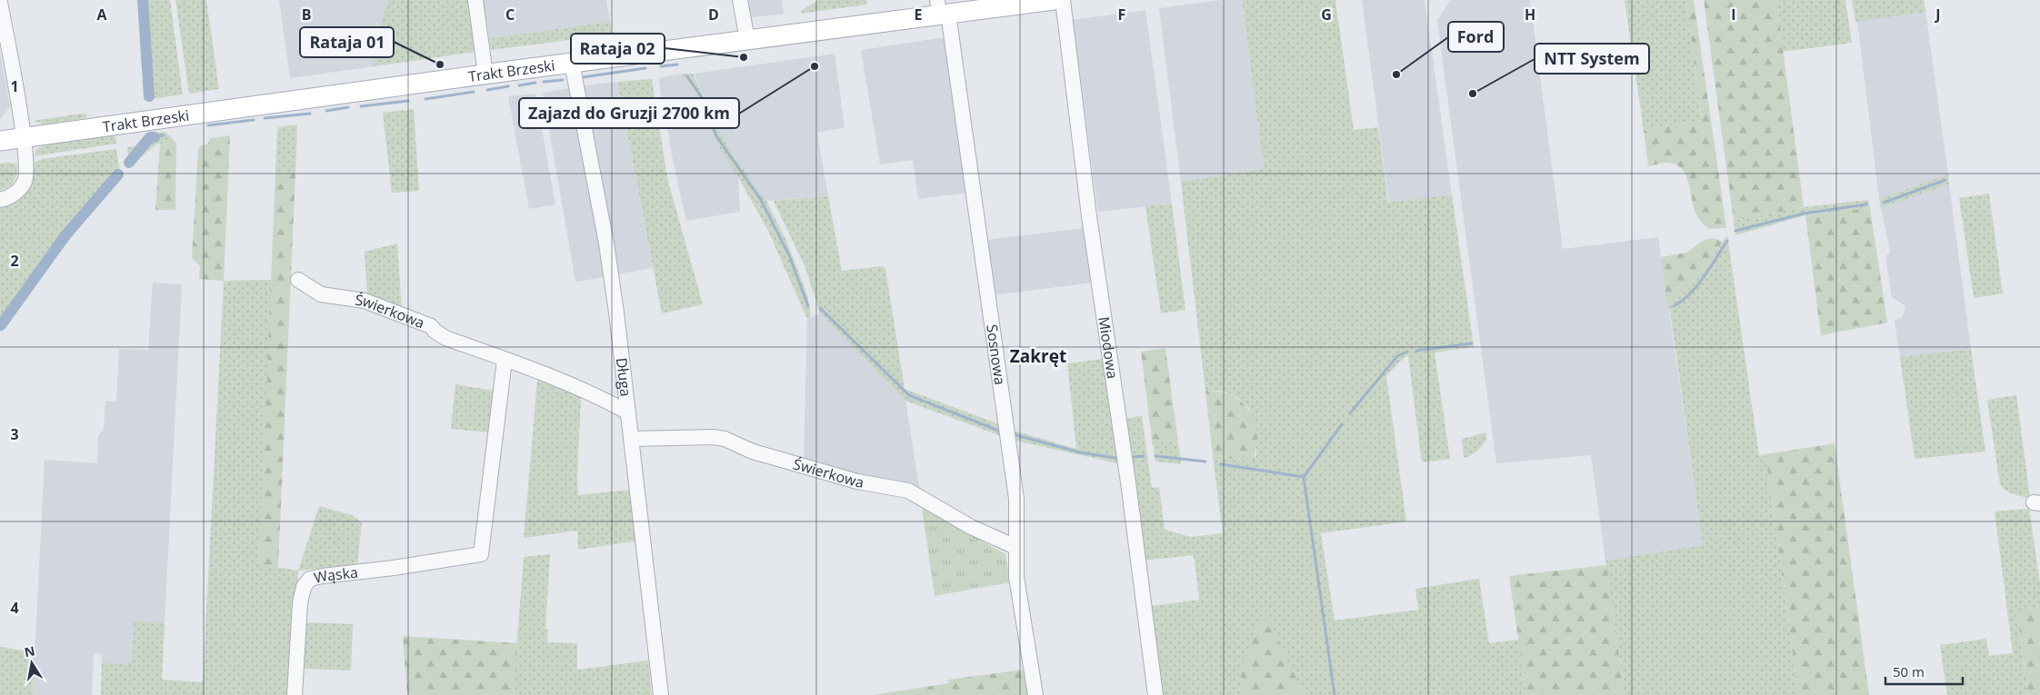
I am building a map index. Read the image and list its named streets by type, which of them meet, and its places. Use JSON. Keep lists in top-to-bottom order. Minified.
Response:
{"streets":{"main road":["Trakt Brzeski"],"street":["Świerkowa","Miodowa","Sosnowa","Długa","Wąska"]},"crossings":[["Trakt Brzeski","Sosnowa"],["Trakt Brzeski","Długa"],["Świerkowa","Sosnowa"],["Świerkowa","Długa"],["Świerkowa","Wąska"]],"districts":["Zakręt"],"places":["Rataja 02","Rataja 01","Zajazd do Gruzji 2700 km","Ford","NTT System"],"scale_bar":"50 m","north":"top","grid":{"columns":["A","B","C","D","E","F","G","H","I","J"],"rows":["1","2","3","4"]}}
